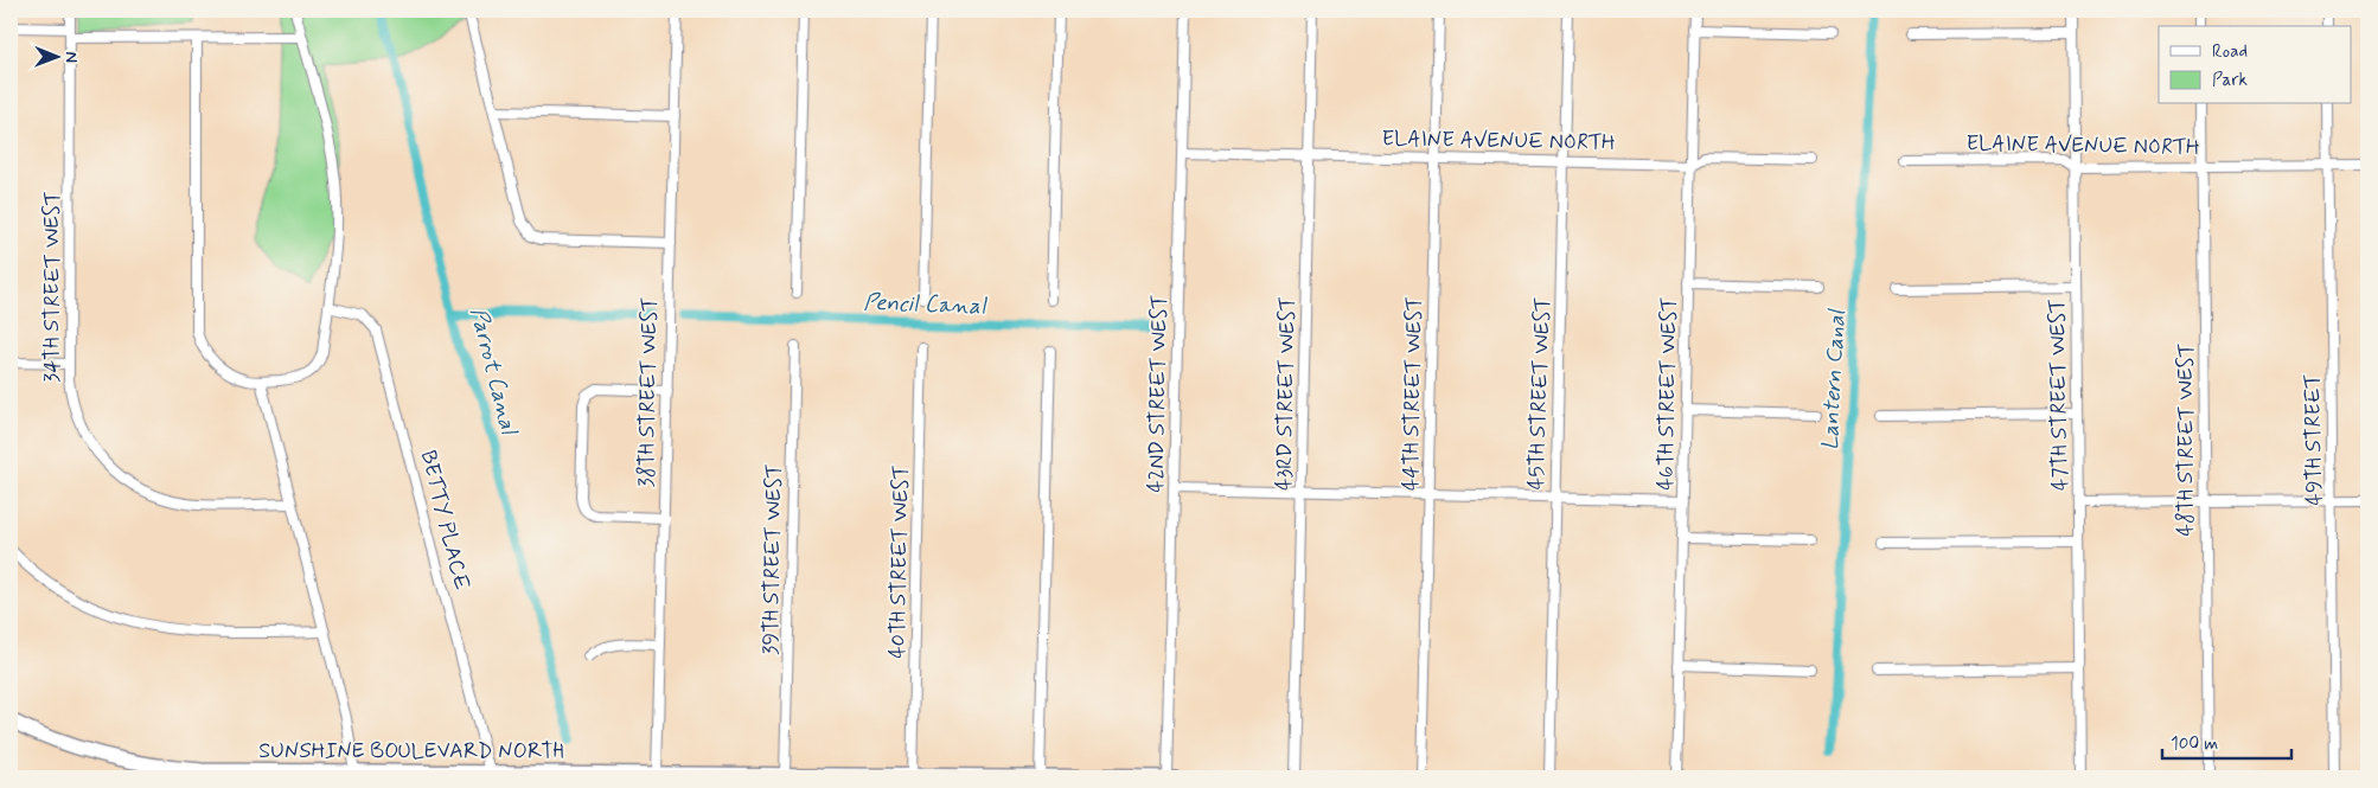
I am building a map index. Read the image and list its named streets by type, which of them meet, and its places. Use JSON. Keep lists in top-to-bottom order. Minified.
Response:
{"streets":{"street":["ELAINE AVENUE NORTH","34TH STREET WEST","38TH STREET WEST","42ND STREET WEST","43RD STREET WEST","44TH STREET WEST","45TH STREET WEST","46TH STREET WEST","47TH STREET WEST","48TH STREET WEST","49TH STREET","BETTY PLACE","39TH STREET WEST","40TH STREET WEST","SUNSHINE BOULEVARD NORTH"]},"crossings":[["ELAINE AVENUE NORTH","42ND STREET WEST"],["ELAINE AVENUE NORTH","43RD STREET WEST"],["ELAINE AVENUE NORTH","44TH STREET WEST"],["ELAINE AVENUE NORTH","45TH STREET WEST"],["ELAINE AVENUE NORTH","46TH STREET WEST"],["ELAINE AVENUE NORTH","47TH STREET WEST"],["ELAINE AVENUE NORTH","48TH STREET WEST"],["ELAINE AVENUE NORTH","49TH STREET"],["38TH STREET WEST","SUNSHINE BOULEVARD NORTH"],["42ND STREET WEST","SUNSHINE BOULEVARD NORTH"],["BETTY PLACE","SUNSHINE BOULEVARD NORTH"],["39TH STREET WEST","SUNSHINE BOULEVARD NORTH"],["40TH STREET WEST","SUNSHINE BOULEVARD NORTH"]],"water":["Pencil Canal","Parrot Canal","Lantern Canal"],"legend":["Road","Park"],"scale_bar":"100 m","north":"right"}
